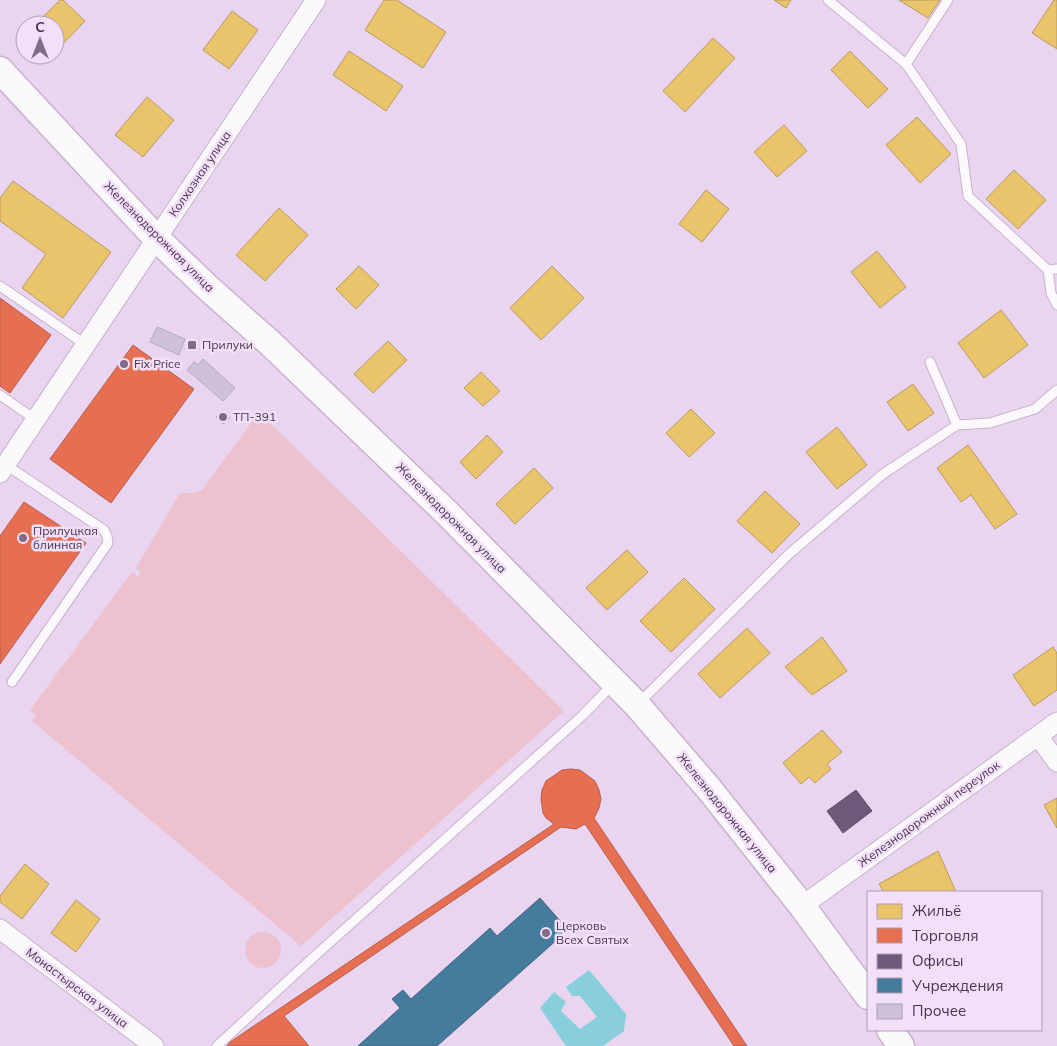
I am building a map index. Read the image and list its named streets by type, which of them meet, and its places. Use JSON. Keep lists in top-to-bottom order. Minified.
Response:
{"streets":{"street":["Колхозная улица","Железнодорожная улица","Железнодорожный переулок","Монастырская улица"]},"crossings":[["Колхозная улица","Железнодорожная улица"],["Железнодорожная улица","Железнодорожный переулок"]],"places":{"transit":["Прилуки"],"other":["Fix Price","ТП-391","Прилуцкая блинная","Церковь Всех Святых"]},"legend":["Жильё","Торговля","Офисы","Учреждения","Прочее"],"north":"top"}
